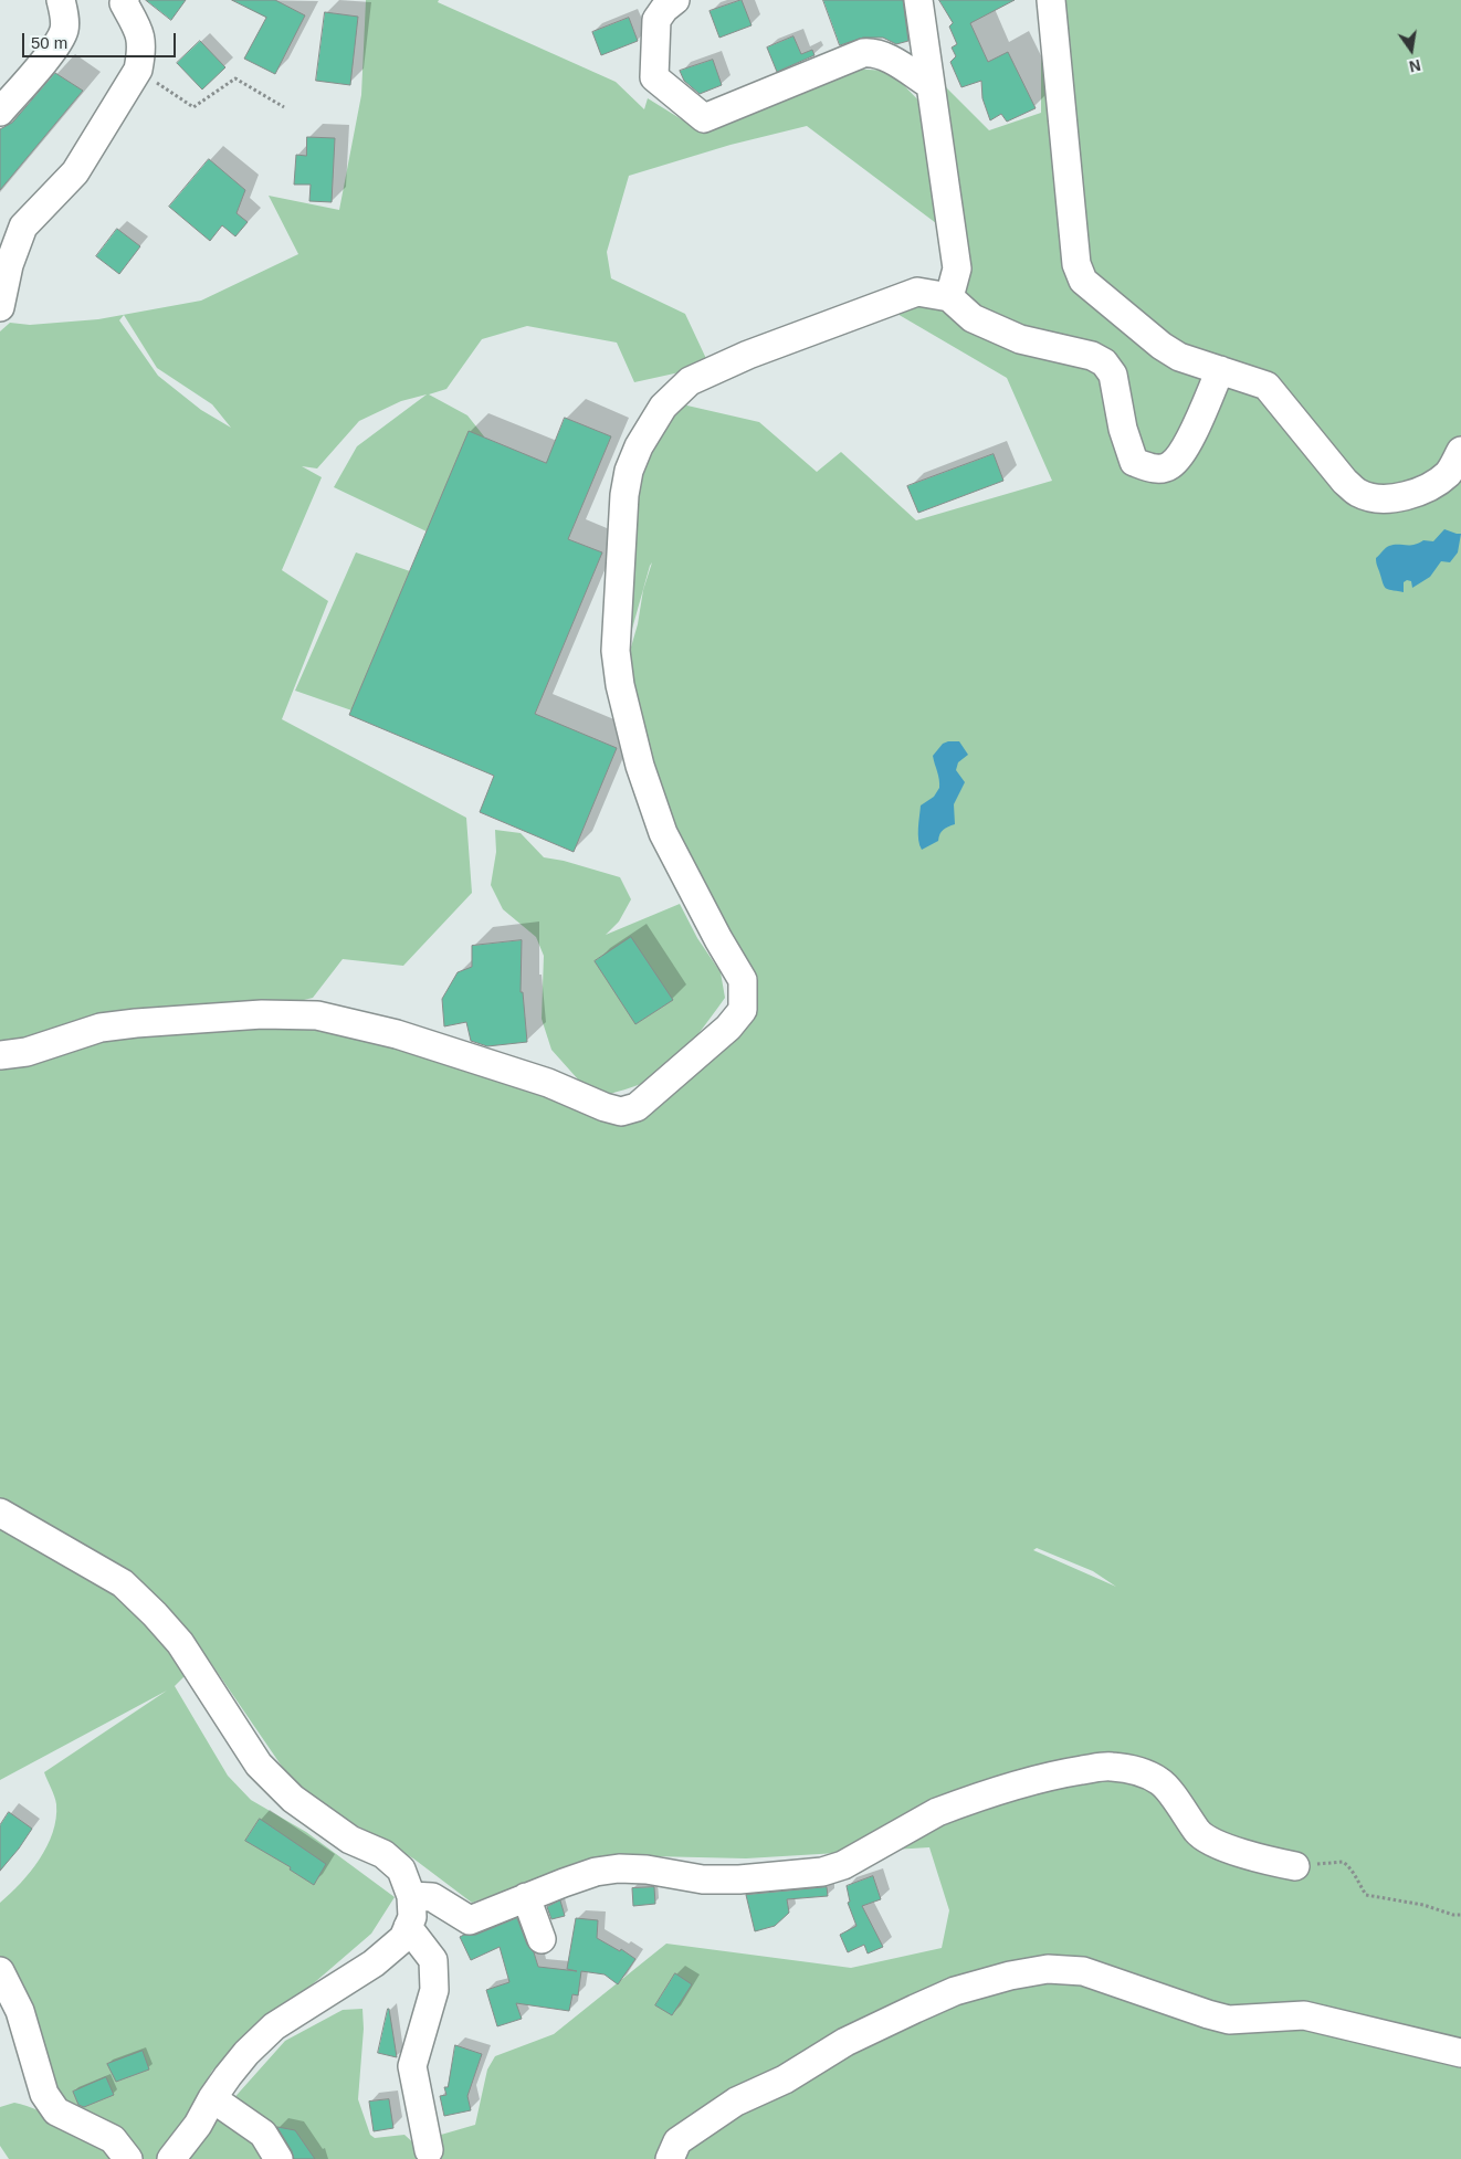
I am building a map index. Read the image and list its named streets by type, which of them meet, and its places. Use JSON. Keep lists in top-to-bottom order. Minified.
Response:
{"scale_bar":"50 m","north":"bottom"}
